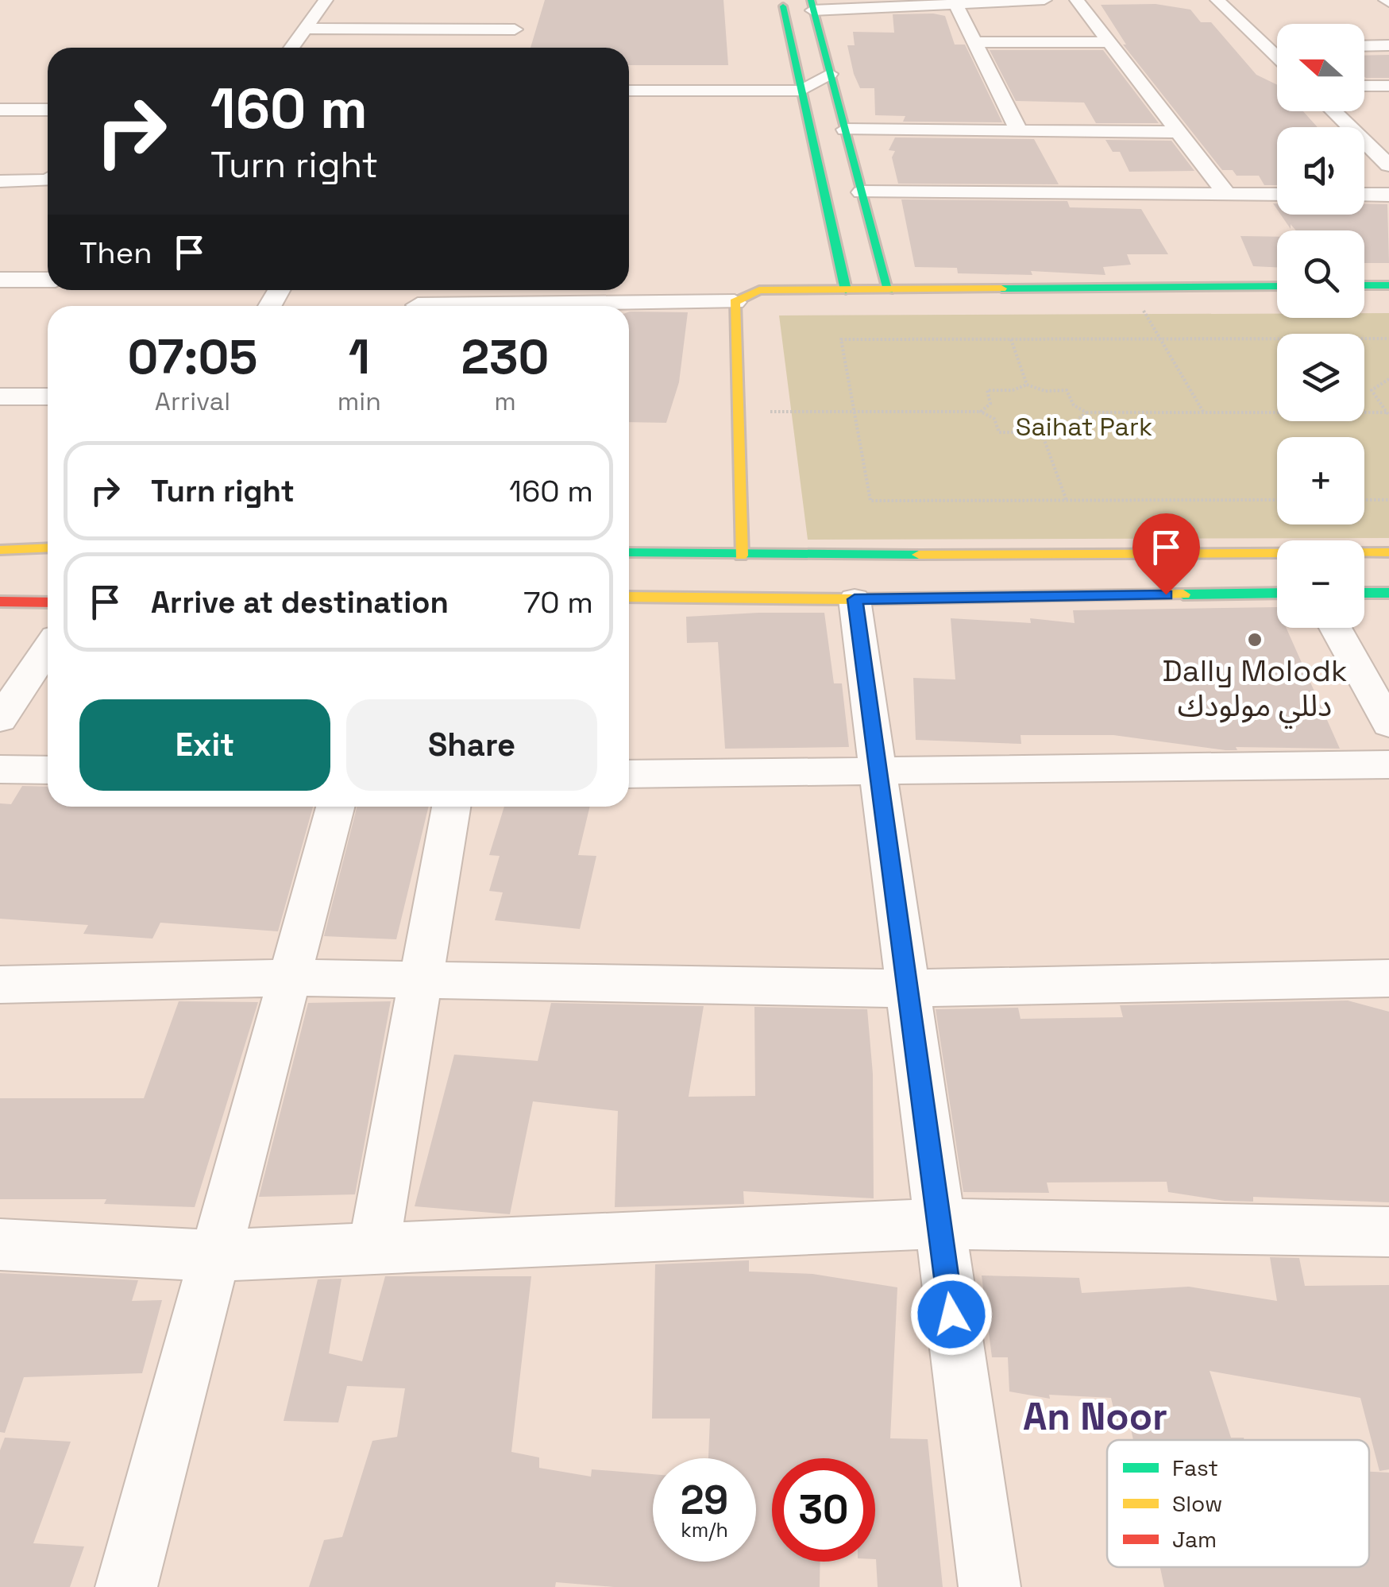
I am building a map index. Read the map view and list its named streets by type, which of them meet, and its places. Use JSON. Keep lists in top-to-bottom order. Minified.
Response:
{"districts":["An Noor"],"parks":["Saihat Park"],"places":["Dally Molodk دللي مولودك"],"legend":["Fast","Slow","Jam"],"north":"left","page":{"map_buttons":["+","−"],"turn":["160 m","Turn right"],"then":"Then","eta":["07:05","Arrival","1","min","230","m"],"list":[{"name":"Turn right","value":"160 m"},{"name":"Arrive at destination","value":"70 m"}],"buttons":["Exit","Share"],"speed":"29 km/h","limit":"30"}}
